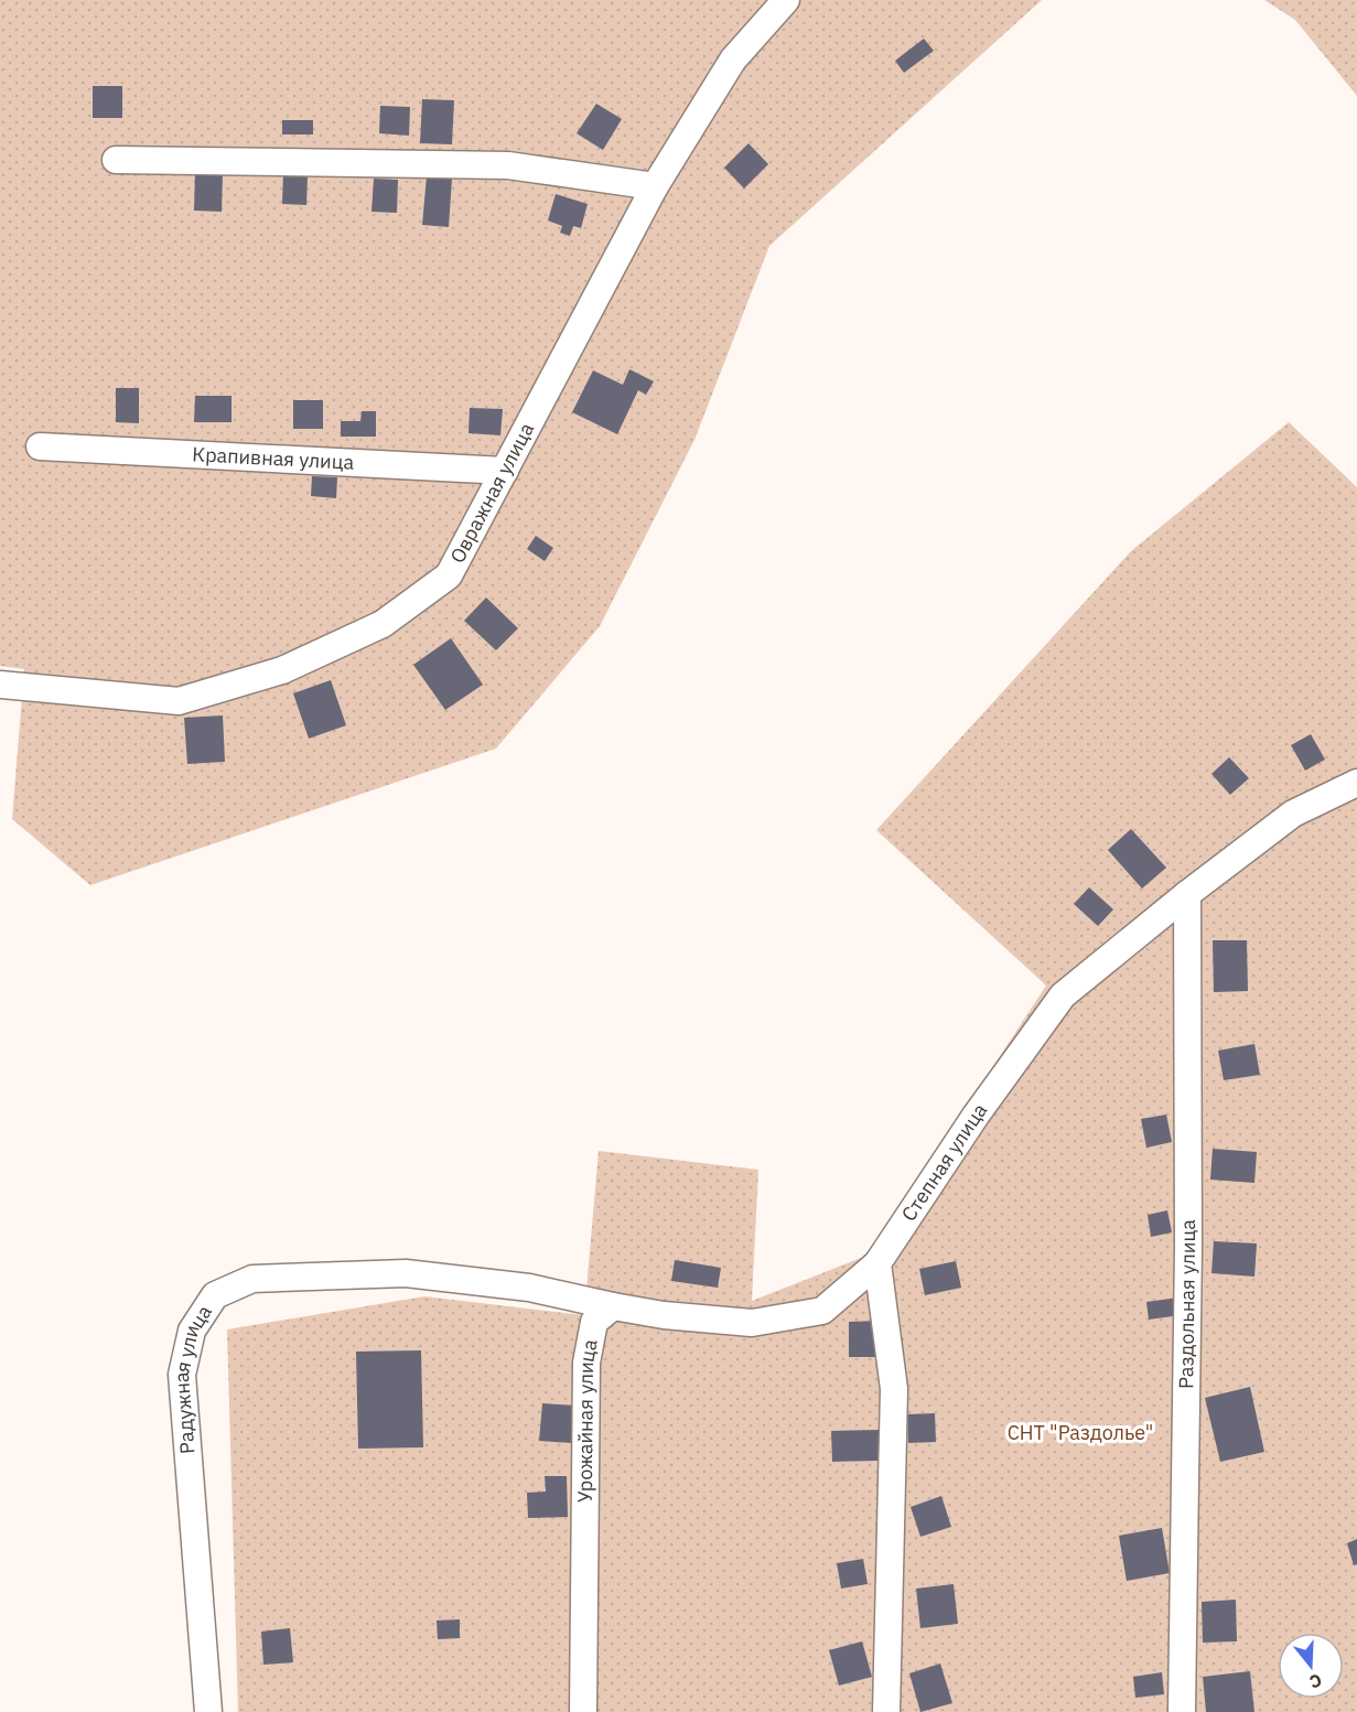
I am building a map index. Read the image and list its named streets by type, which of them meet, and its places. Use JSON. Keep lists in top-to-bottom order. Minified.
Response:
{"streets":{"street":["Крапивная улица","Овражная улица","Степная улица","Раздольная улица","Радужная улица","Урожайная улица"]},"crossings":[["Крапивная улица","Овражная улица"],["Степная улица","Раздольная улица"],["Радужная улица","Урожайная улица"]],"parks":["СНТ \"Раздолье\""],"north":"bottom"}
